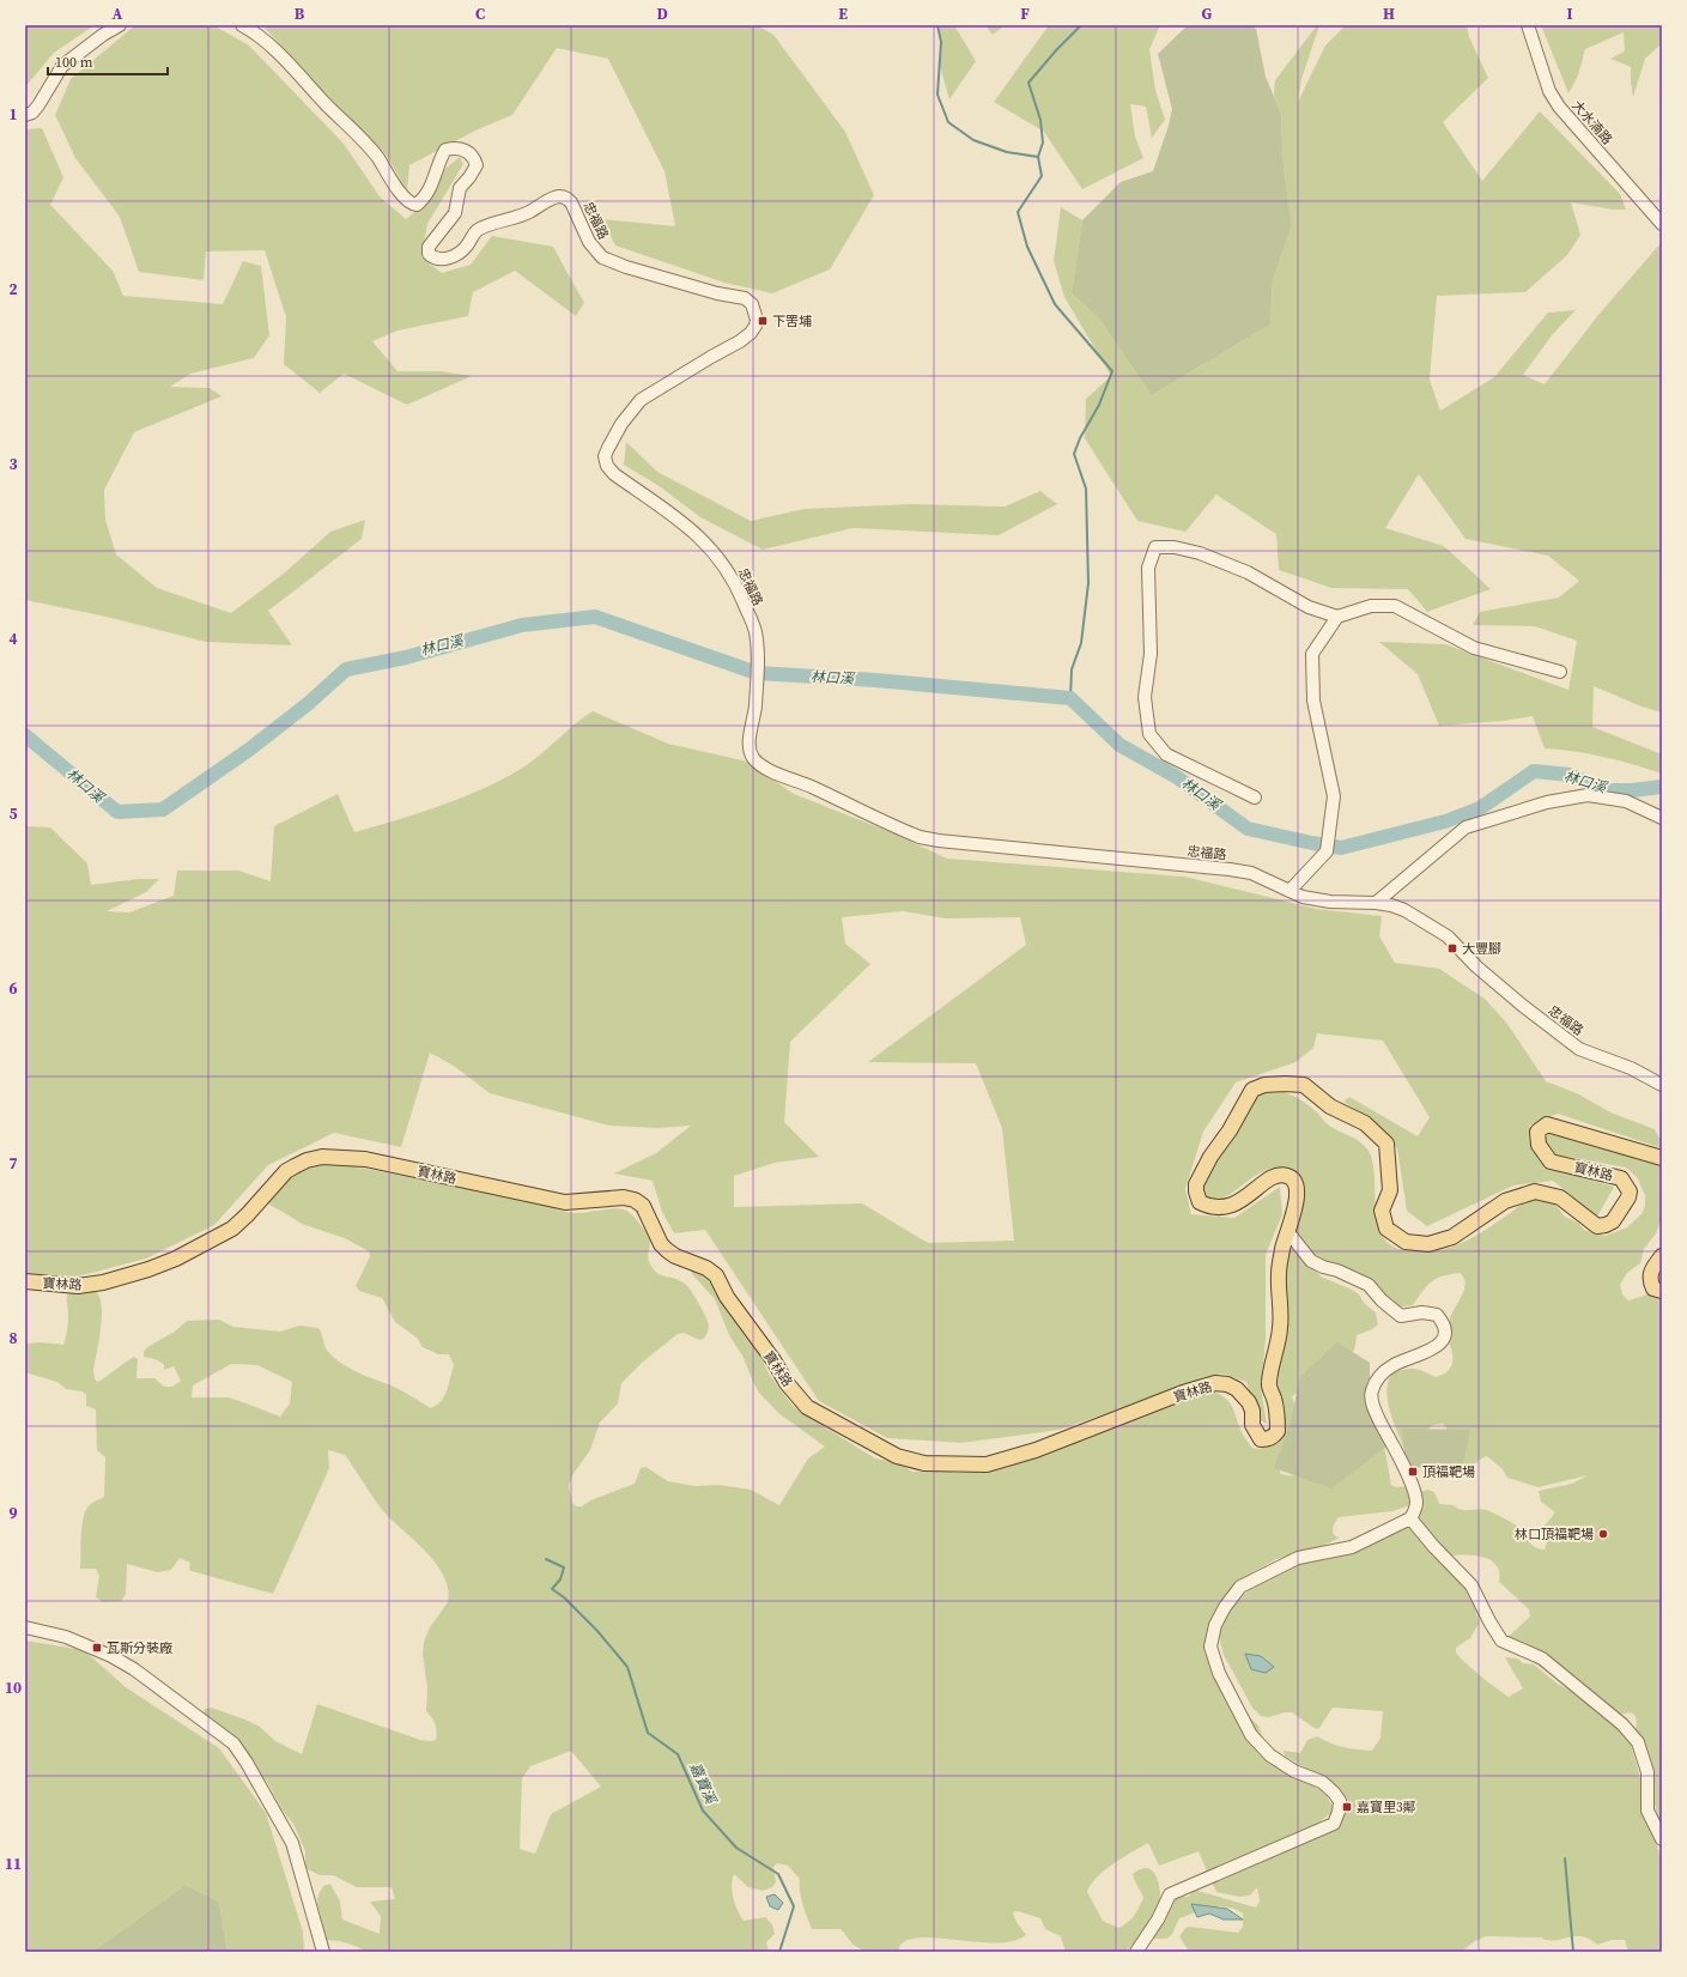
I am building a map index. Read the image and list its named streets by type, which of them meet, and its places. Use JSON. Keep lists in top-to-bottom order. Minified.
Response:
{"streets":{"main road":["寶林路"],"street":["大水湳路","忠福路"]},"water":["林口溪","嘉寶溪"],"places":{"transit":["下罟埔","大豐腳","頂福靶場","瓦斯分裝廠","嘉寶里3鄰"],"other":["林口頂福靶場"]},"scale_bar":"100 m","grid":{"columns":["A","B","C","D","E","F","G","H","I"],"rows":["1","2","3","4","5","6","7","8","9","10","11"]}}
